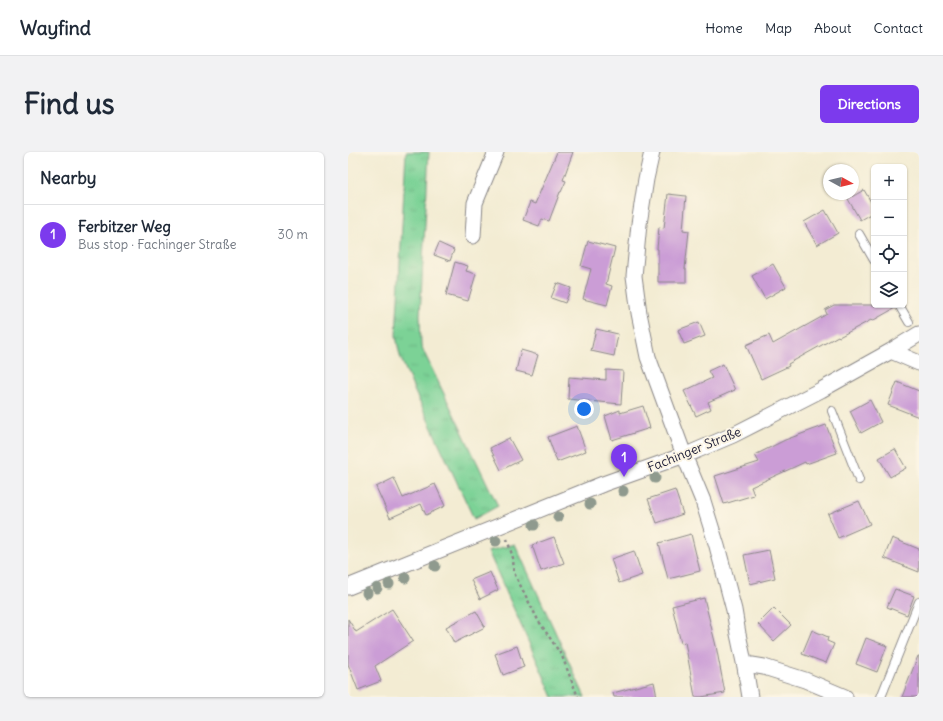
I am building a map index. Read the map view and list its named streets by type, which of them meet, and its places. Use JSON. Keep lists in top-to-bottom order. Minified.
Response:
{"streets":{"street":["Fachinger Straße"]},"north":"right","page":{"header":"Wayfind","nav":["Home","Map","About","Contact"],"buttons":"Directions","title":"Find us","heading":"Nearby","map_buttons":["+","−"],"list":[{"mark":"1","name":"Ferbitzer Weg","note":"Bus stop · Fachinger Straße","value":"30 m"}],"pins":"1"}}
